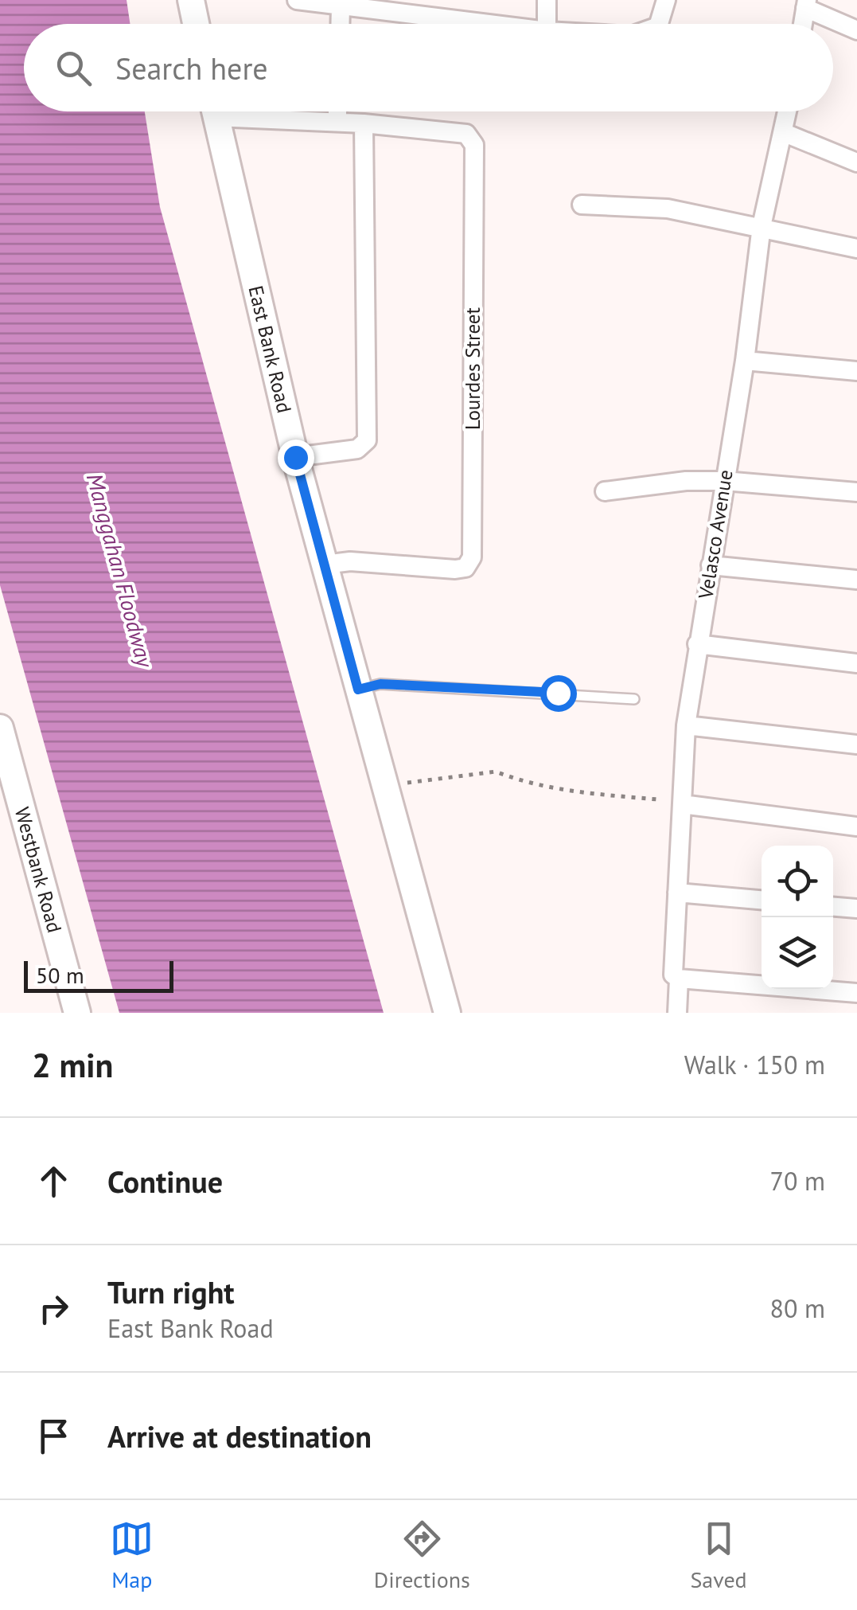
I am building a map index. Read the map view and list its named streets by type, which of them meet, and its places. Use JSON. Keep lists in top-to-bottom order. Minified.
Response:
{"streets":{"main road":["East Bank Road","Westbank Road"],"street":["Lourdes Street","Velasco Avenue"]},"crossings":[["East Bank Road","Lourdes Street"]],"water":["Manggahan Floodway"],"scale_bar":"50 m","page":{"search":"Search here","scale":"50 m","heading":["2 min","Walk · 150 m"],"list":[["Continue","70 m"],["Turn right","East Bank Road","80 m"],"Arrive at destination"],"nav":["Map","Directions","Saved"]}}
